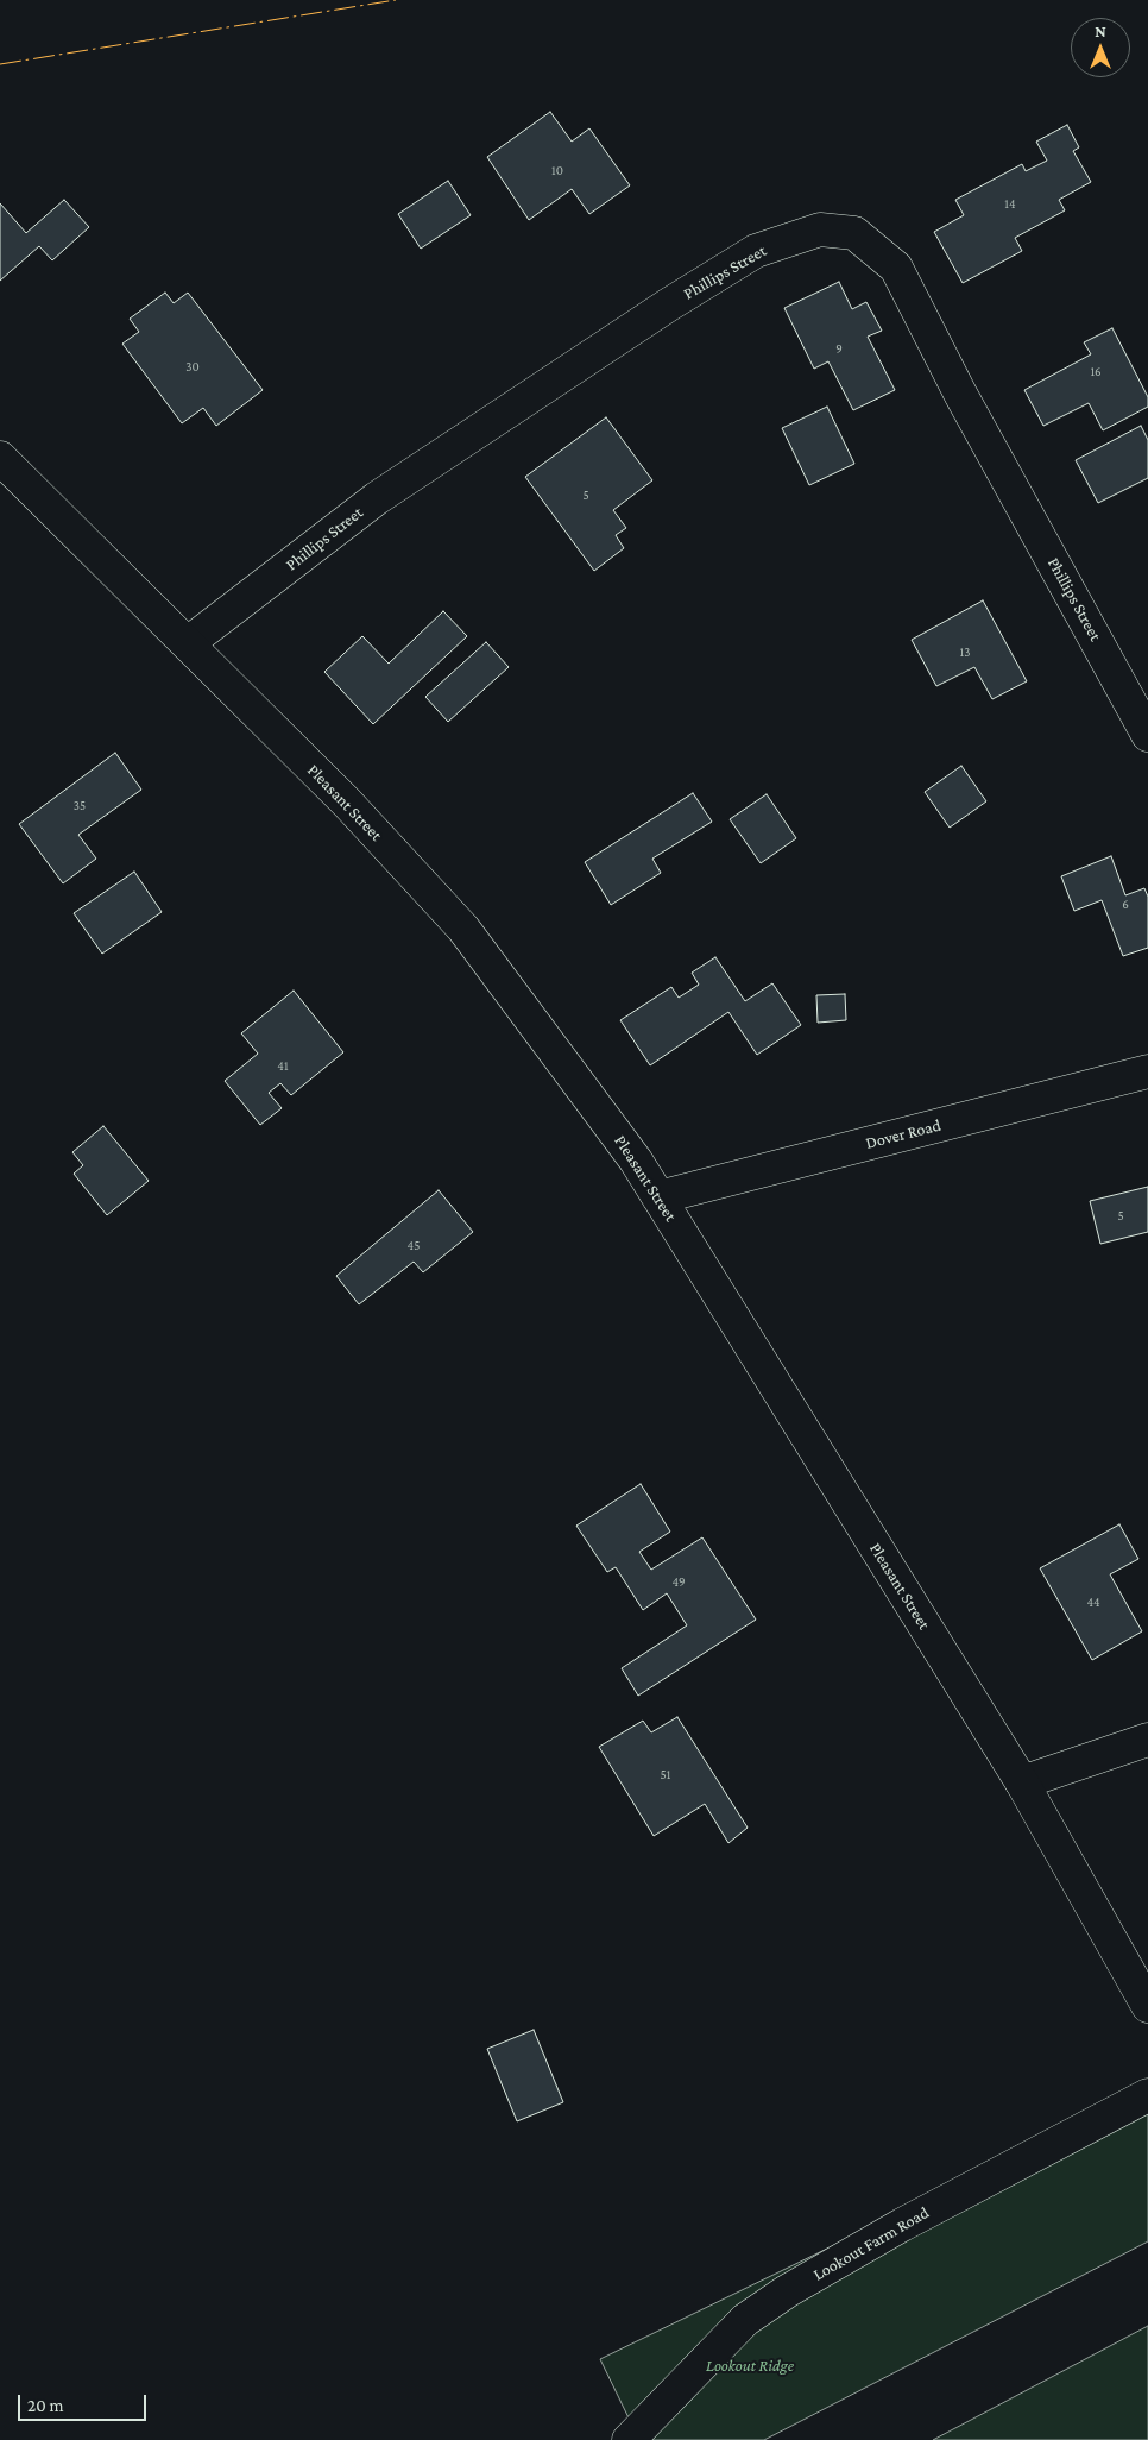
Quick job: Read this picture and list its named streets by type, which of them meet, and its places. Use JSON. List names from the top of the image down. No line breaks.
{"streets":{"street":["Phillips Street","Pleasant Street","Dover Road","Lookout Farm Road"]},"crossings":[["Phillips Street","Pleasant Street"],["Pleasant Street","Dover Road"]],"parks":["Lookout Ridge"],"house_numbers":["10","14","9","30","16","5","13","35","6","41","5","45","49","44","51"],"scale_bar":"20 m","north":"top"}
